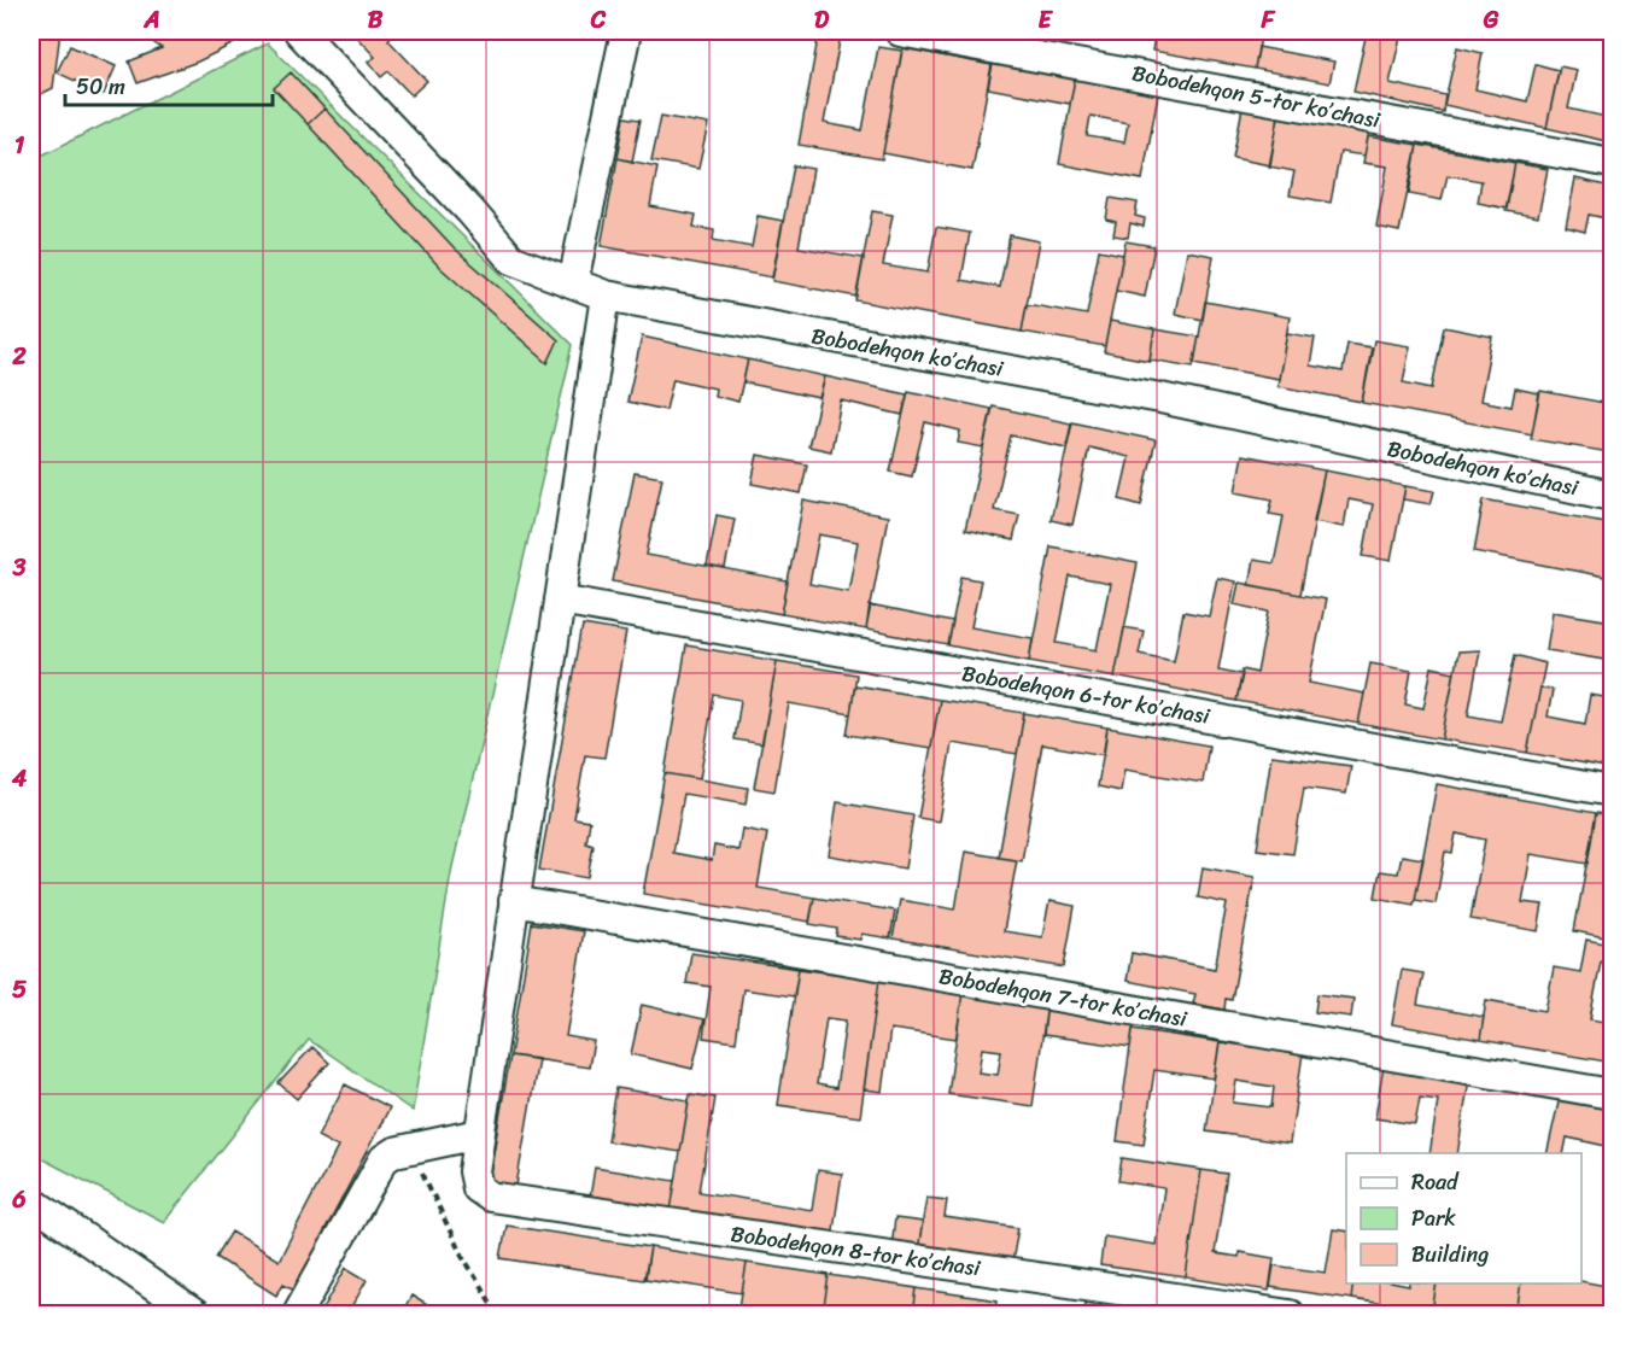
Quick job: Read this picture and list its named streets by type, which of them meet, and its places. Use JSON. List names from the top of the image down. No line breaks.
{"streets":{"street":["Bobodehqon 5-tor koʼchasi","Bobodehqon koʼchasi","Bobodehqon 6-tor koʼchasi","Bobodehqon 7-tor koʼchasi","Bobodehqon 8-tor koʼchasi"]},"crossings":[["Bobodehqon koʼchasi","Bobodehqon 8-tor koʼchasi"],["Bobodehqon 6-tor koʼchasi","Bobodehqon 8-tor koʼchasi"],["Bobodehqon 7-tor koʼchasi","Bobodehqon 8-tor koʼchasi"]],"legend":["Road","Park","Building"],"scale_bar":"50 m","grid":{"columns":["A","B","C","D","E","F","G"],"rows":["1","2","3","4","5","6"]}}
